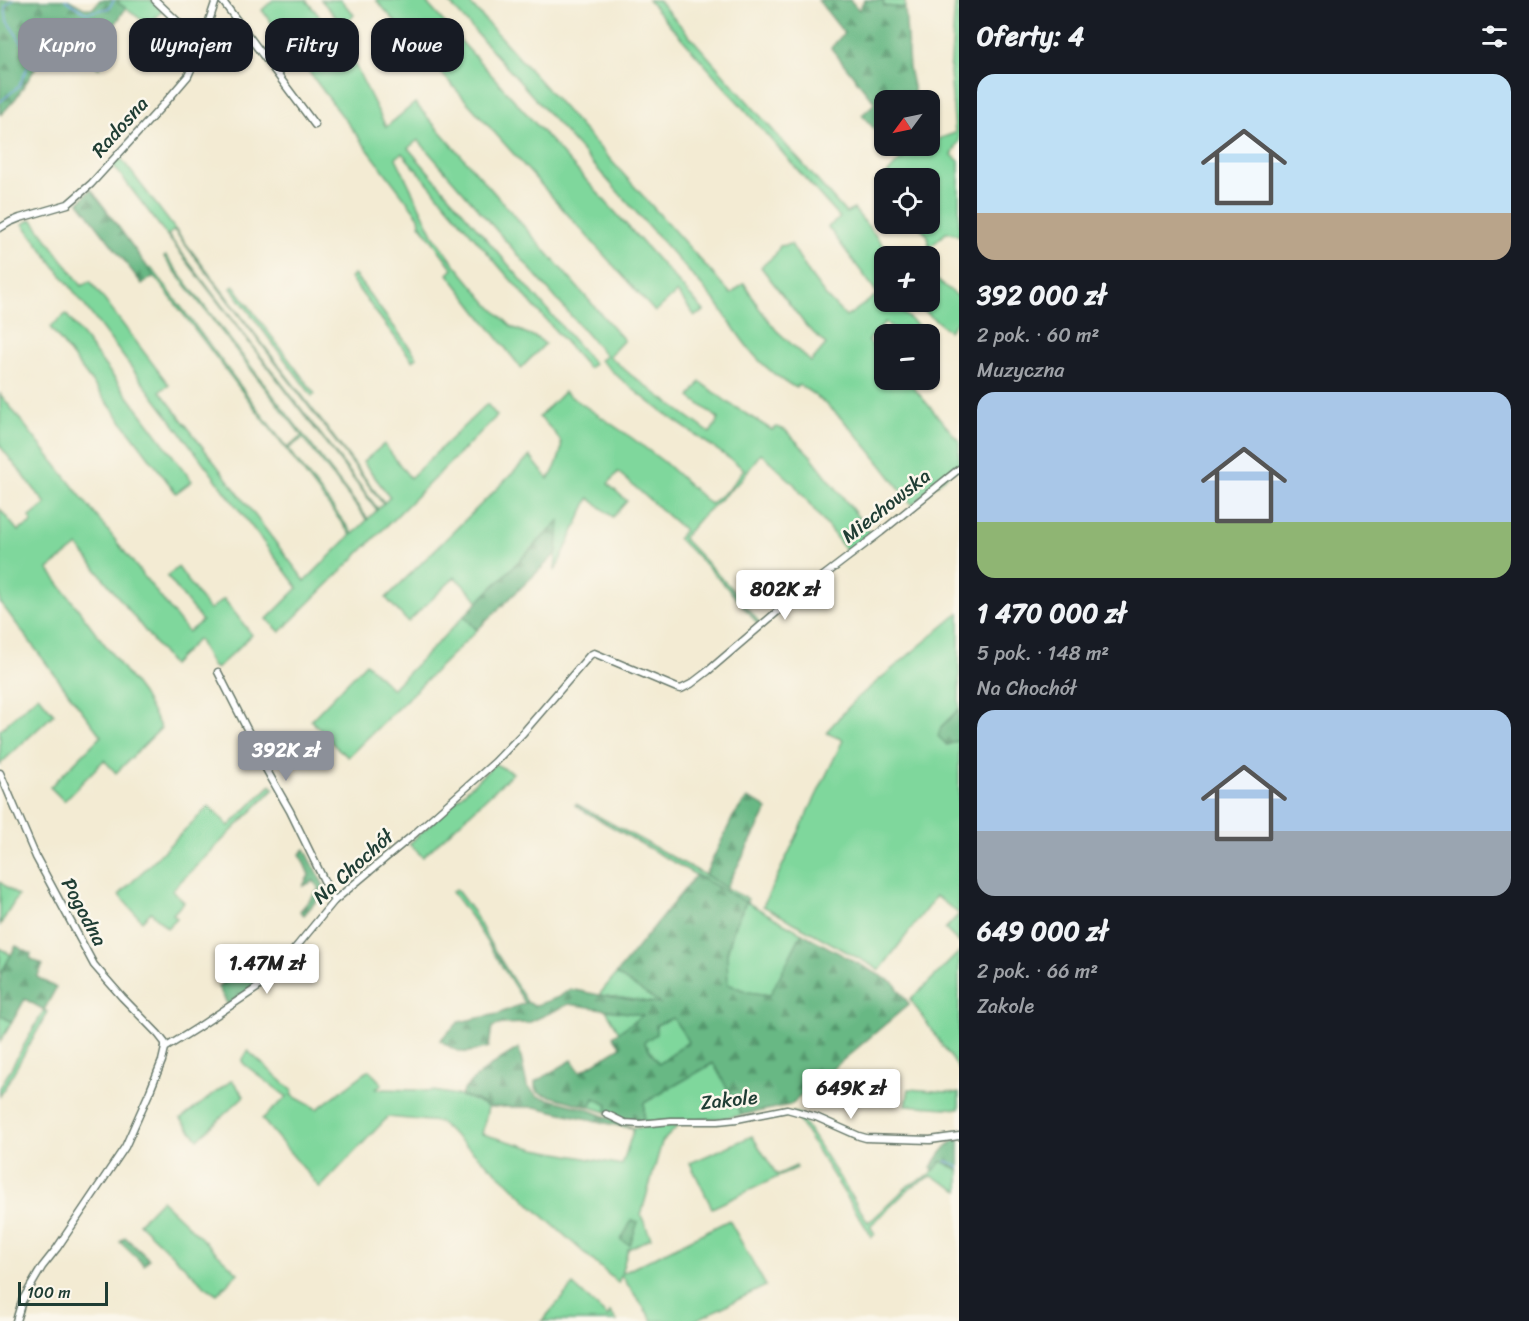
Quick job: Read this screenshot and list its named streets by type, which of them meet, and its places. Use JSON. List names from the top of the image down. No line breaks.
{"streets":{"street":["Radosna","Miechowska","Na Chochół","Pogodna","Zakole"]},"crossings":[["Miechowska","Na Chochół"],["Na Chochół","Pogodna"]],"scale_bar":"100 m","north":"bottom left","page":{"heading":"Oferty: 4","chip":["Kupno","Wynajem","Filtry","Nowe"],"list":[{"name":"392 000 zł","note":"2 pok. · 60 m² · Muzyczna"},{"name":"1 470 000 zł","note":"5 pok. · 148 m² · Na Chochół"},{"name":"649 000 zł","note":"2 pok. · 66 m² · Zakole"}],"map_buttons":["+","−"],"price":["802K zł","392K zł","1.47M zł","649K zł"],"scale":"100 m"}}
